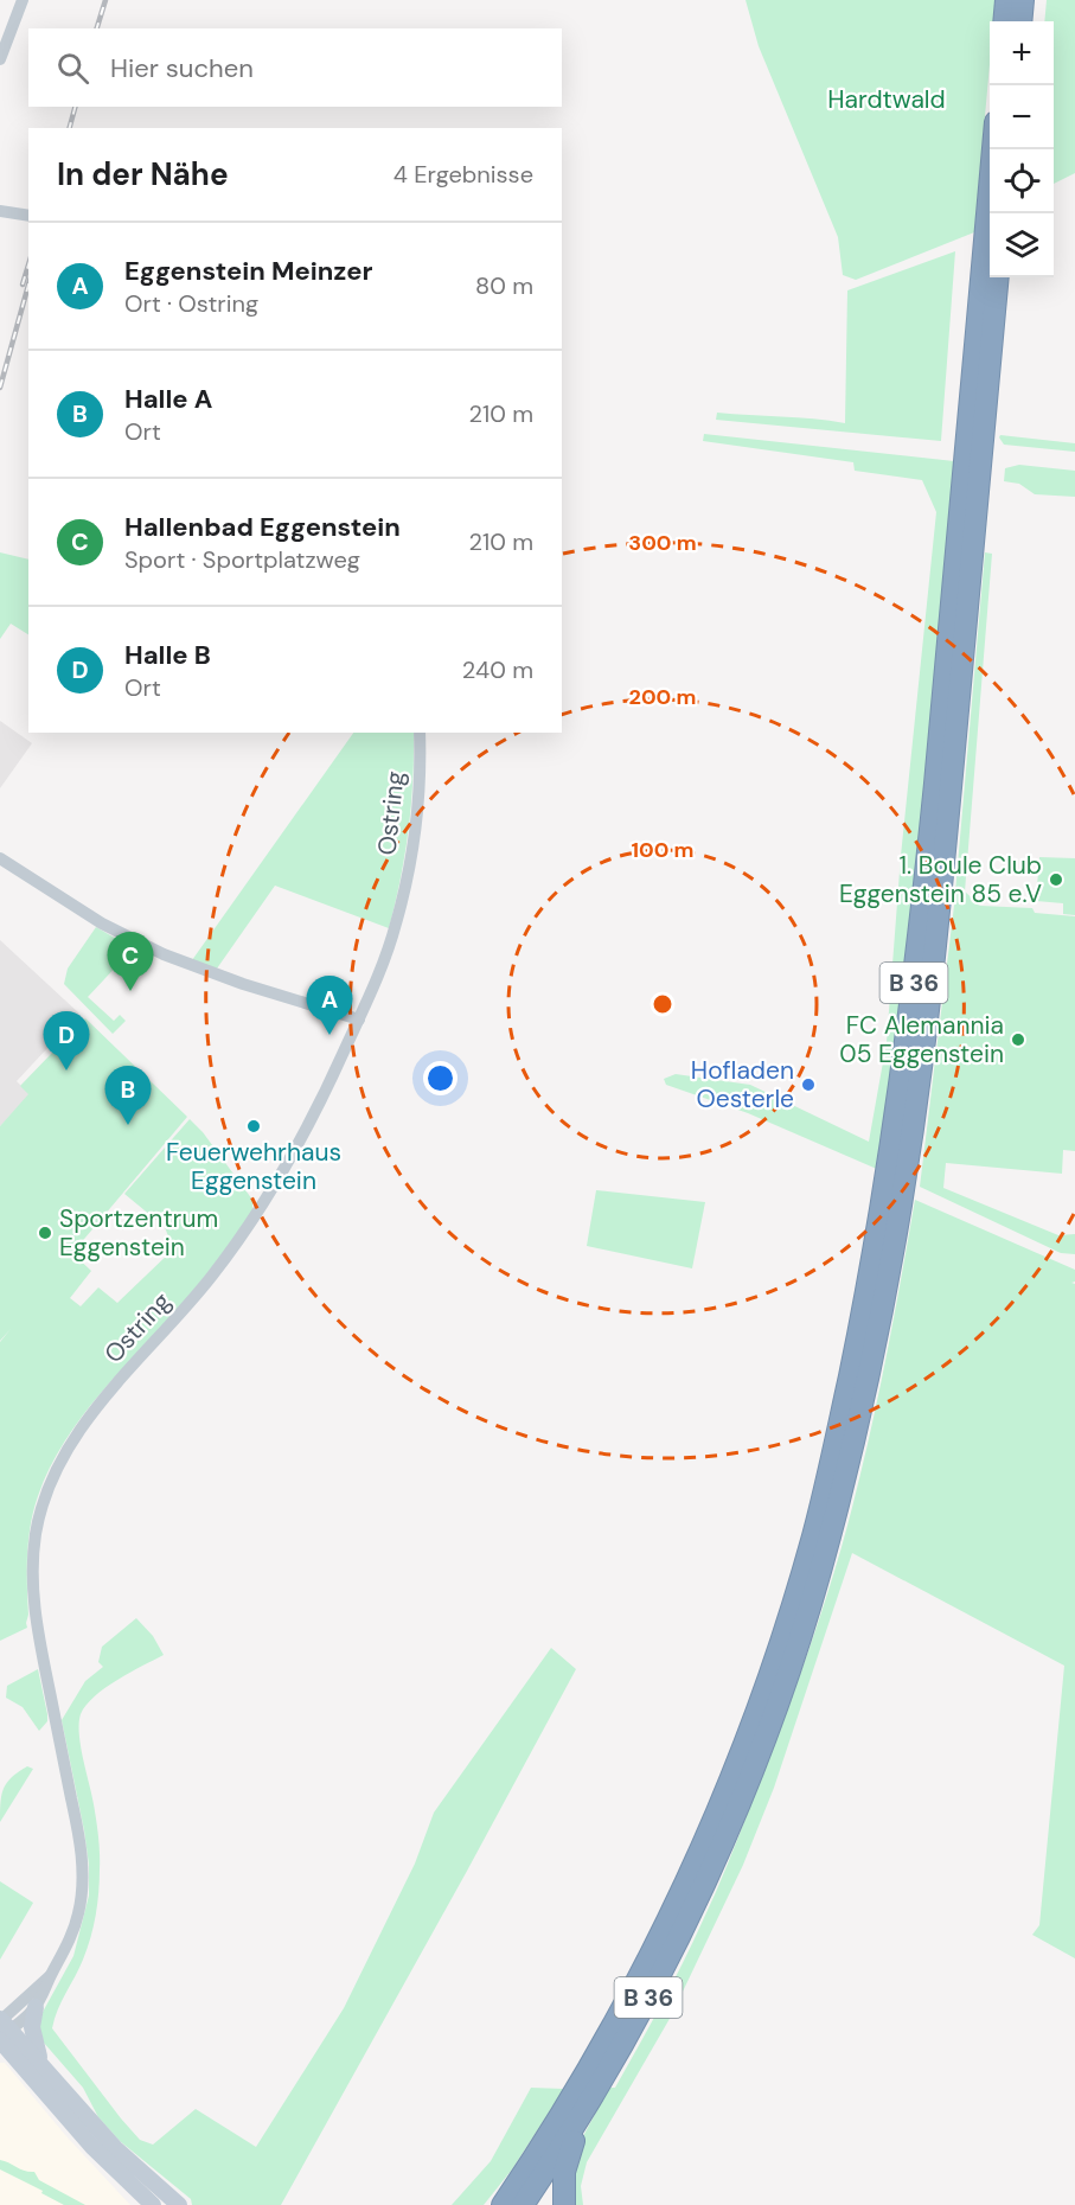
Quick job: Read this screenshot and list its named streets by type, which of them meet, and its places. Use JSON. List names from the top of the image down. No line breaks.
{"streets":{"highway":["B 36"],"street":["Ostring"]},"parks":["Hardtwald"],"places":["1. Boule Club Eggenstein 85 e.V","FC Alemannia 05 Eggenstein","Hofladen Oesterle","Feuerwehrhaus Eggenstein","Sportzentrum Eggenstein"],"page":{"map_buttons":["+","−"],"search":"Hier suchen","heading":["In der Nähe","4 Ergebnisse"],"list":[{"mark":"A","name":"Eggenstein Meinzer","note":"Ort · Ostring","value":"80 m"},{"mark":"B","name":"Halle A","note":"Ort","value":"210 m"},{"mark":"C","name":"Hallenbad Eggenstein","note":"Sport · Sportplatzweg","value":"210 m"},{"mark":"D","name":"Halle B","note":"Ort","value":"240 m"}],"pins":["C","A","D","B"]},"rings":["300 m","200 m","100 m"]}
